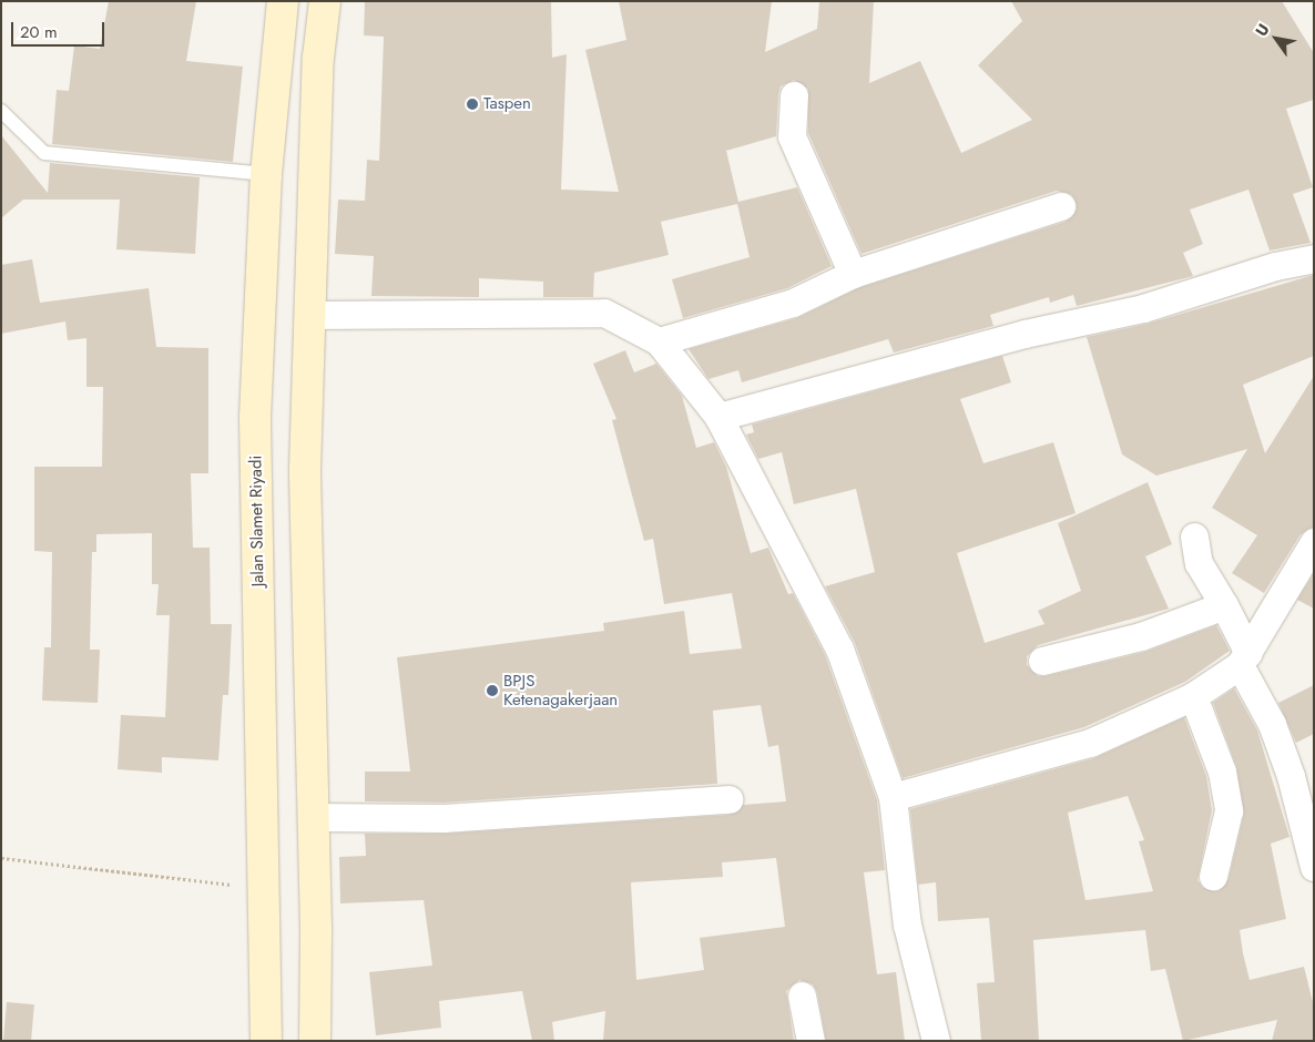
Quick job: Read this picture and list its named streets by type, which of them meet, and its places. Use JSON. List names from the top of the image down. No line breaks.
{"streets":{"main road":["Jalan Slamet Riyadi"]},"places":["Taspen","BPJS Ketenagakerjaan"],"scale_bar":"20 m","north":"top left"}
